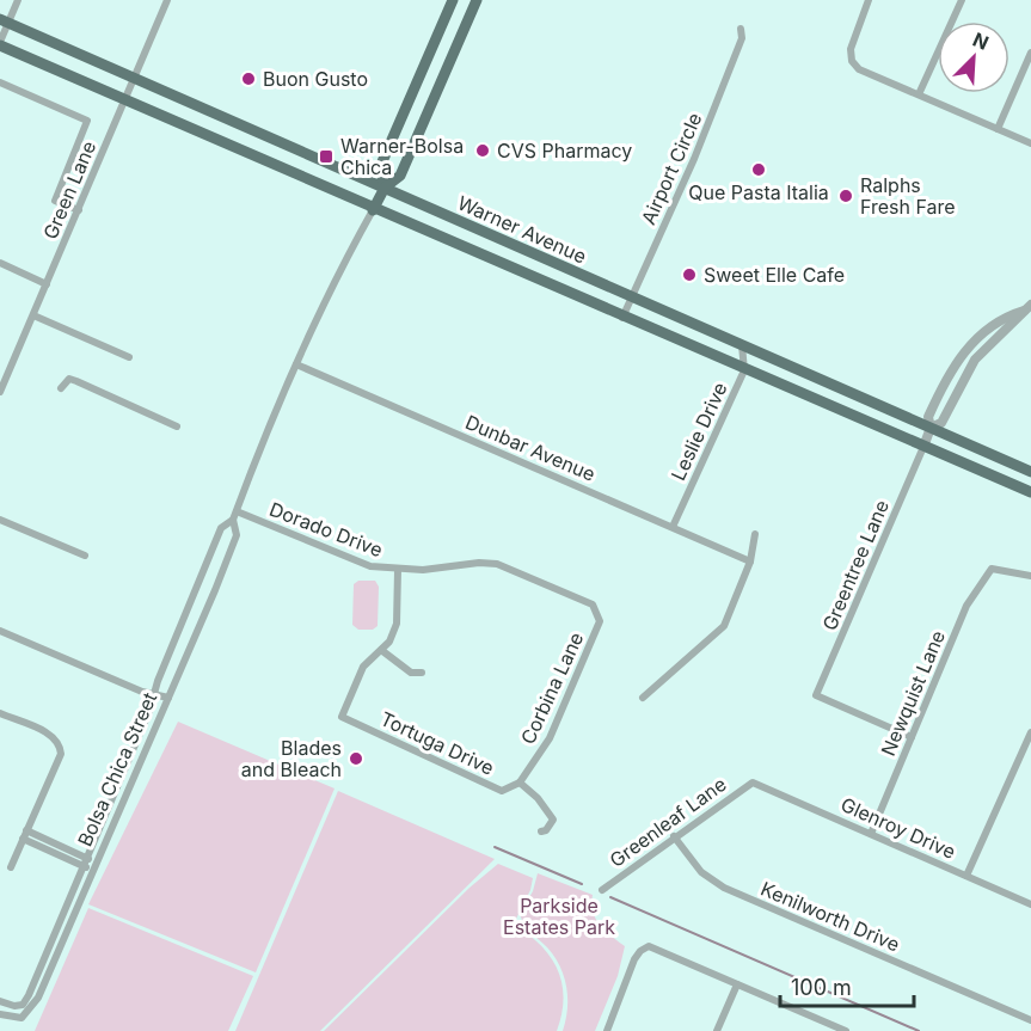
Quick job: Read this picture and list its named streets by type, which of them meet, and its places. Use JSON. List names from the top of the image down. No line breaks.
{"streets":{"main road":["Warner Avenue","Bolsa Chica Street"],"street":["Airport Circle","Green Lane","Leslie Drive","Dunbar Avenue","Dorado Drive","Greentree Lane","Corbina Lane","Newquist Lane","Tortuga Drive","Greenleaf Lane","Glenroy Drive","Kenilworth Drive"]},"crossings":[["Airport Circle","Warner Avenue"],["Green Lane","Warner Avenue"],["Warner Avenue","Leslie Drive"],["Warner Avenue","Greentree Lane"],["Warner Avenue","Bolsa Chica Street"],["Leslie Drive","Dunbar Avenue"],["Dunbar Avenue","Bolsa Chica Street"],["Dorado Drive","Corbina Lane"],["Dorado Drive","Bolsa Chica Street"],["Greentree Lane","Newquist Lane"],["Corbina Lane","Tortuga Drive"],["Newquist Lane","Glenroy Drive"],["Greenleaf Lane","Glenroy Drive"],["Greenleaf Lane","Kenilworth Drive"]],"parks":["Parkside Estates Park"],"places":{"other":["Buon Gusto","CVS Pharmacy","Que Pasta Italia","Ralphs Fresh Fare","Sweet Elle Cafe","Blades and Bleach"],"transit":["Warner-Bolsa Chica"]},"scale_bar":"100 m","north":"top right"}
